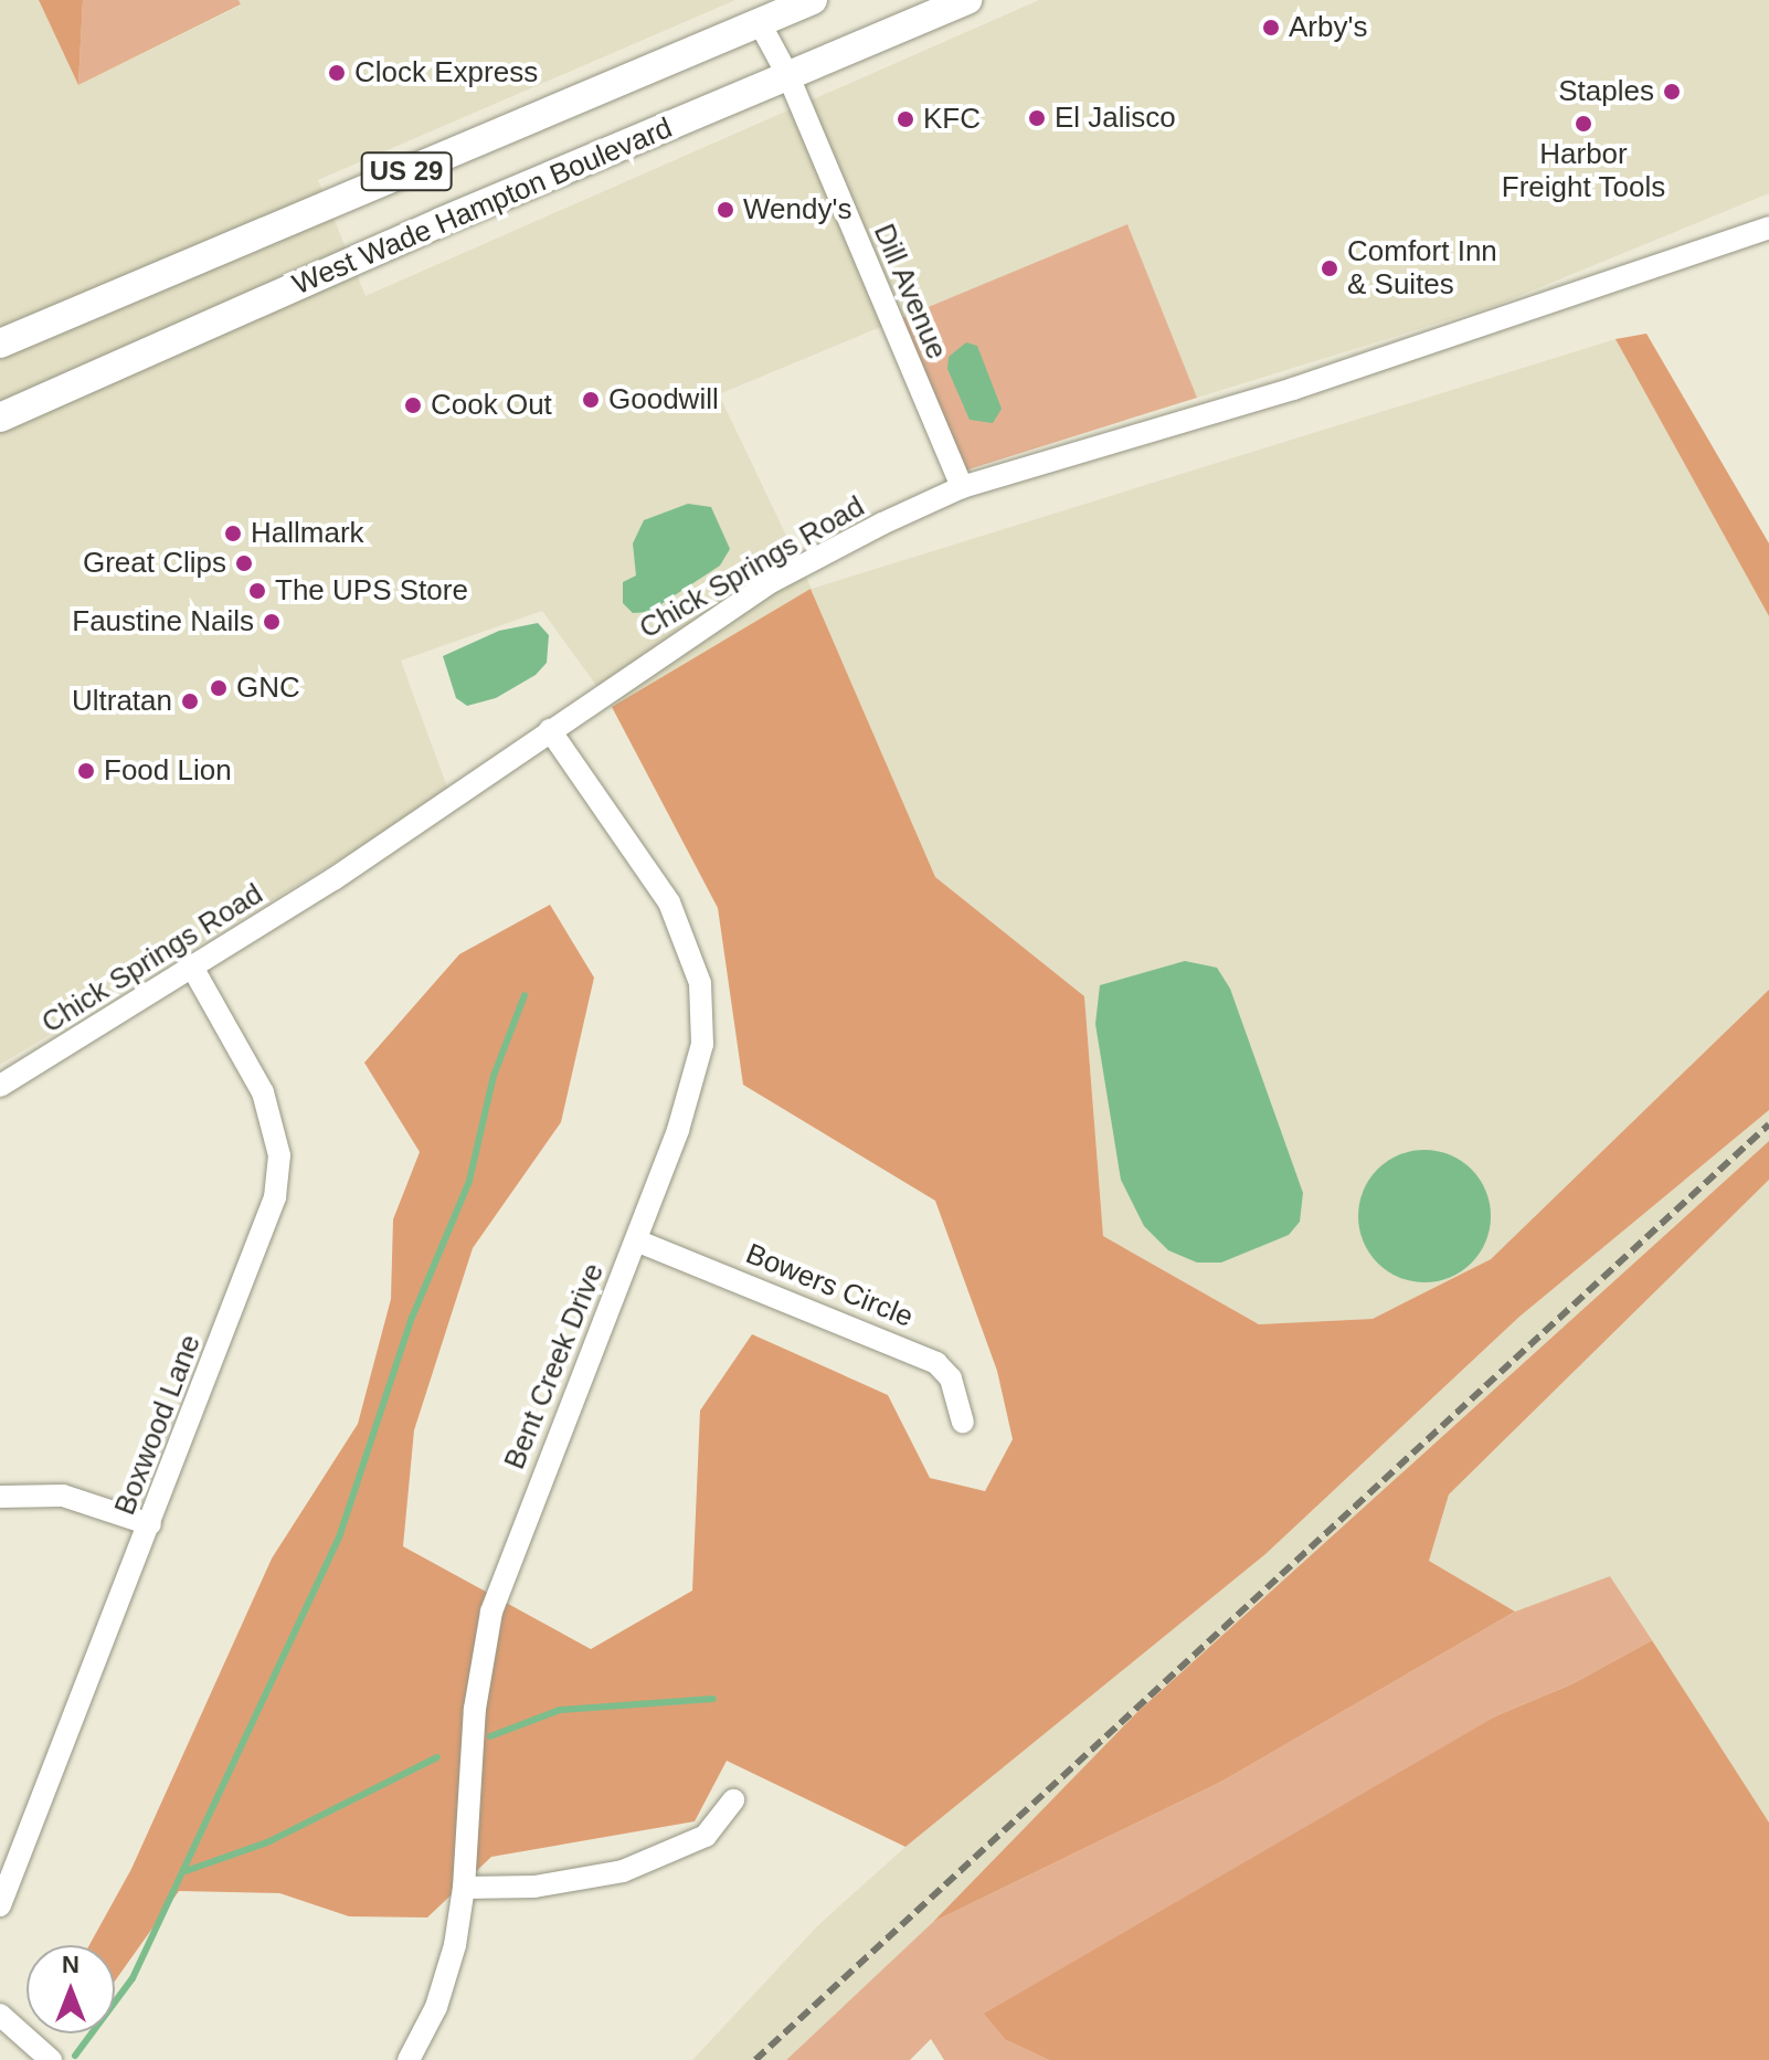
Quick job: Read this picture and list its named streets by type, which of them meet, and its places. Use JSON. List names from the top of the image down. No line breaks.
{"streets":{"main road":["US 29","West Wade Hampton Boulevard"],"street":["Dill Avenue","Chick Springs Road","Bowers Circle","Bent Creek Drive","Boxwood Lane"]},"crossings":[["US 29","Dill Avenue"],["West Wade Hampton Boulevard","Dill Avenue"],["Dill Avenue","Chick Springs Road"],["Chick Springs Road","Bent Creek Drive"],["Chick Springs Road","Boxwood Lane"],["Bowers Circle","Bent Creek Drive"]],"places":["Arby's","Clock Express","Staples","El Jalisco","KFC","Harbor Freight Tools","Wendy's","Comfort Inn & Suites","Goodwill","Cook Out","Hallmark","Great Clips","The UPS Store","Faustine Nails","GNC","Ultratan","Food Lion"],"north":"top"}
